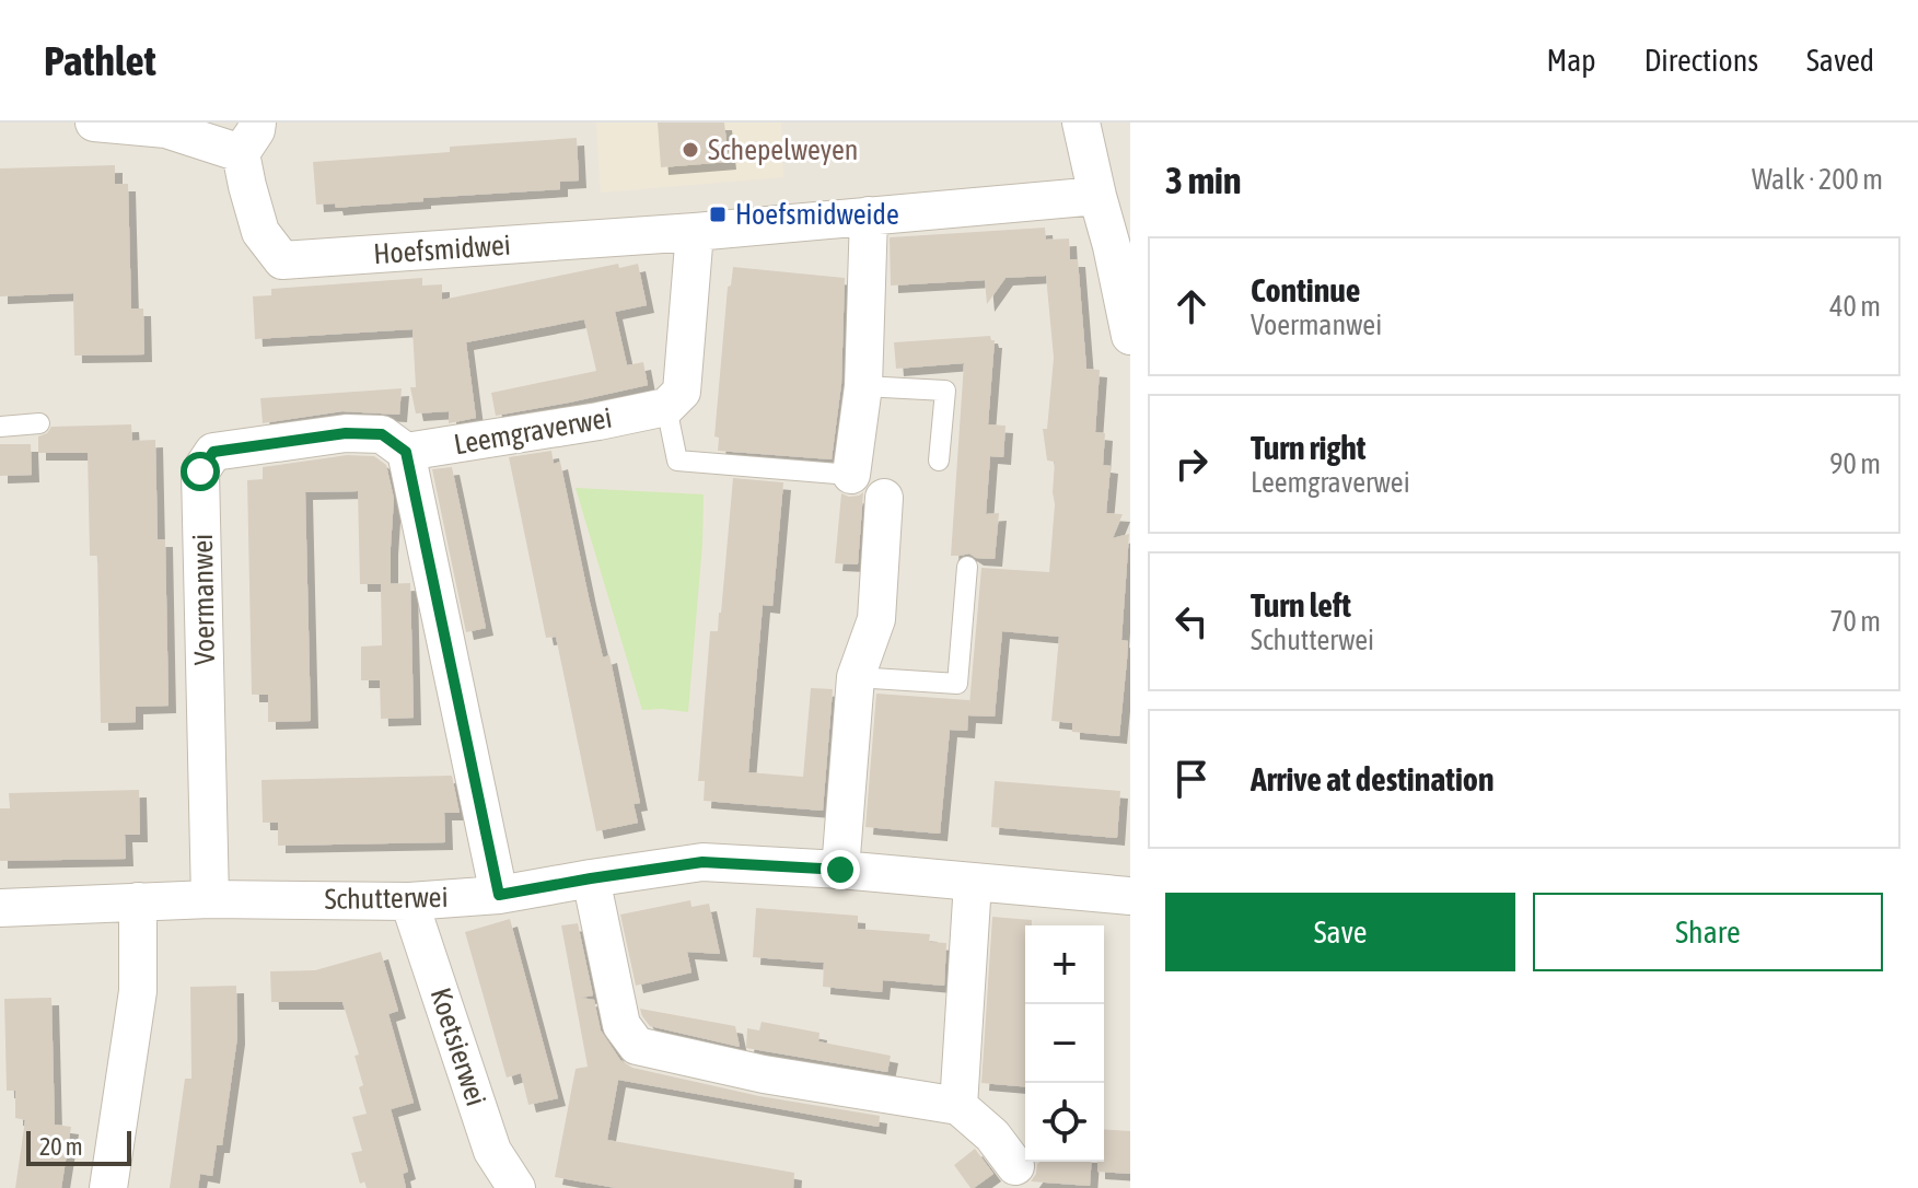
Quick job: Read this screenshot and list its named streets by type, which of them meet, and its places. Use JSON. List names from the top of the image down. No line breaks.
{"streets":{"street":["Hoefsmidwei","Leemgraverwei","Voermanwei","Schutterwei","Koetsierwei"]},"crossings":[["Leemgraverwei","Voermanwei"],["Voermanwei","Schutterwei"],["Schutterwei","Koetsierwei"]],"places":{"other":["Schepelweyen"],"transit":["Hoefsmidweide"]},"scale_bar":"20 m","page":{"header":"Pathlet","nav":["Map","Directions","Saved"],"heading":["3 min","Walk · 200 m"],"list":[["Continue","Voermanwei","40 m"],["Turn right","Leemgraverwei","90 m"],["Turn left","Schutterwei","70 m"],"Arrive at destination"],"buttons":["Save","Share"],"map_buttons":["+","−"],"scale":"20 m"}}
